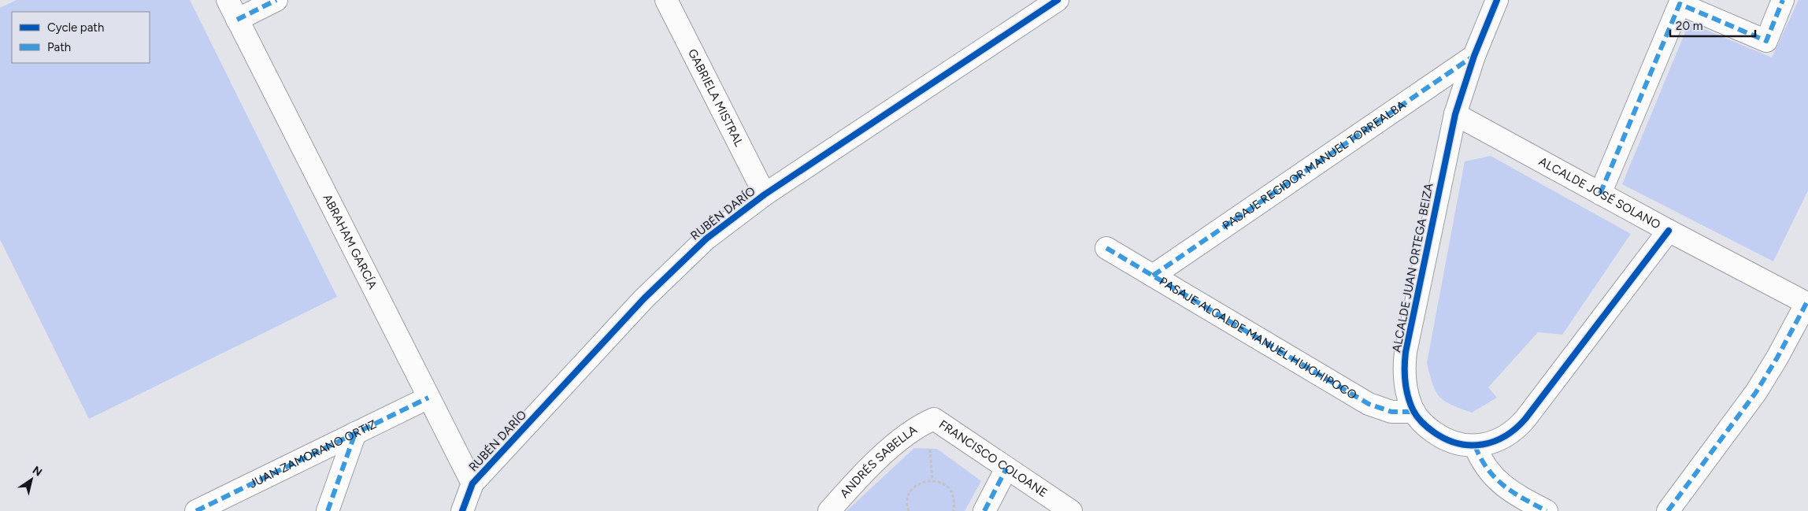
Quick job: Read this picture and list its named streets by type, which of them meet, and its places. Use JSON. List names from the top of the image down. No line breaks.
{"streets":{"street":["GABRIELA MISTRAL","PASAJE REGIDOR MANUEL TORREALBA","ALCALDE JOSÉ SOLANO","RUBÉN DARÍO","ABRAHAM GARCÍA","ALCALDE JUAN ORTEGA BEIZA","PASAJE ALCALDE MANUEL HUICHIPOCO","JUAN ZAMORANO ORTIZ","FRANCISCO COLOANE","ANDRÉS SABELLA"]},"crossings":[["GABRIELA MISTRAL","RUBÉN DARÍO"],["PASAJE REGIDOR MANUEL TORREALBA","ALCALDE JUAN ORTEGA BEIZA"],["PASAJE REGIDOR MANUEL TORREALBA","PASAJE ALCALDE MANUEL HUICHIPOCO"],["ALCALDE JOSÉ SOLANO","ALCALDE JUAN ORTEGA BEIZA"],["RUBÉN DARÍO","ABRAHAM GARCÍA"],["ABRAHAM GARCÍA","JUAN ZAMORANO ORTIZ"],["ALCALDE JUAN ORTEGA BEIZA","PASAJE ALCALDE MANUEL HUICHIPOCO"],["FRANCISCO COLOANE","ANDRÉS SABELLA"]],"legend":["Cycle path","Path"],"scale_bar":"20 m","north":"top right"}
